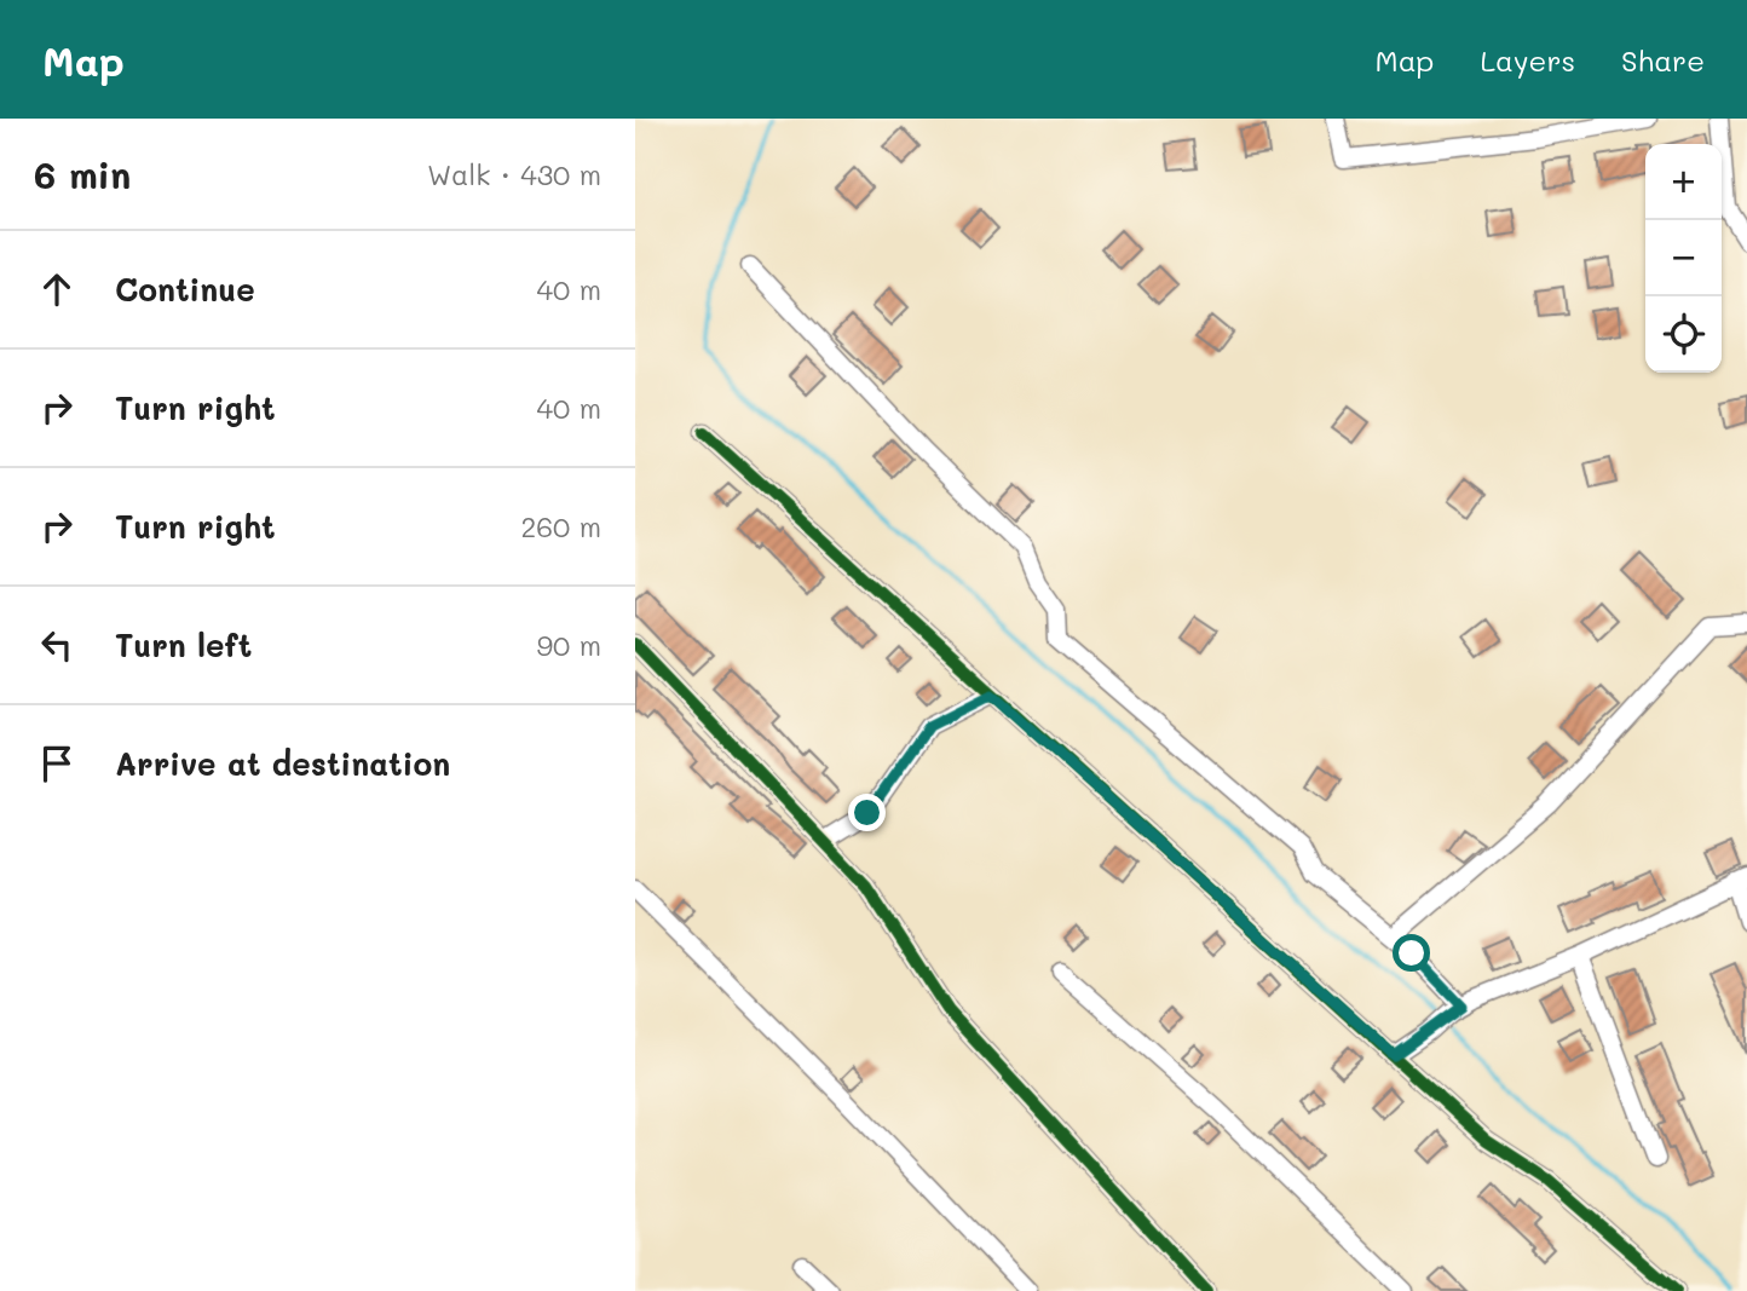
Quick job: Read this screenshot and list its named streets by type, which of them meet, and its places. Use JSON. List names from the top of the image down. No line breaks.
{"page":{"header":"Map","nav":["Map","Layers","Share"],"heading":["6 min","Walk · 430 m"],"map_buttons":["+","−"],"list":[["Continue","40 m"],["Turn right","40 m"],["Turn right","260 m"],["Turn left","90 m"],"Arrive at destination"]}}
